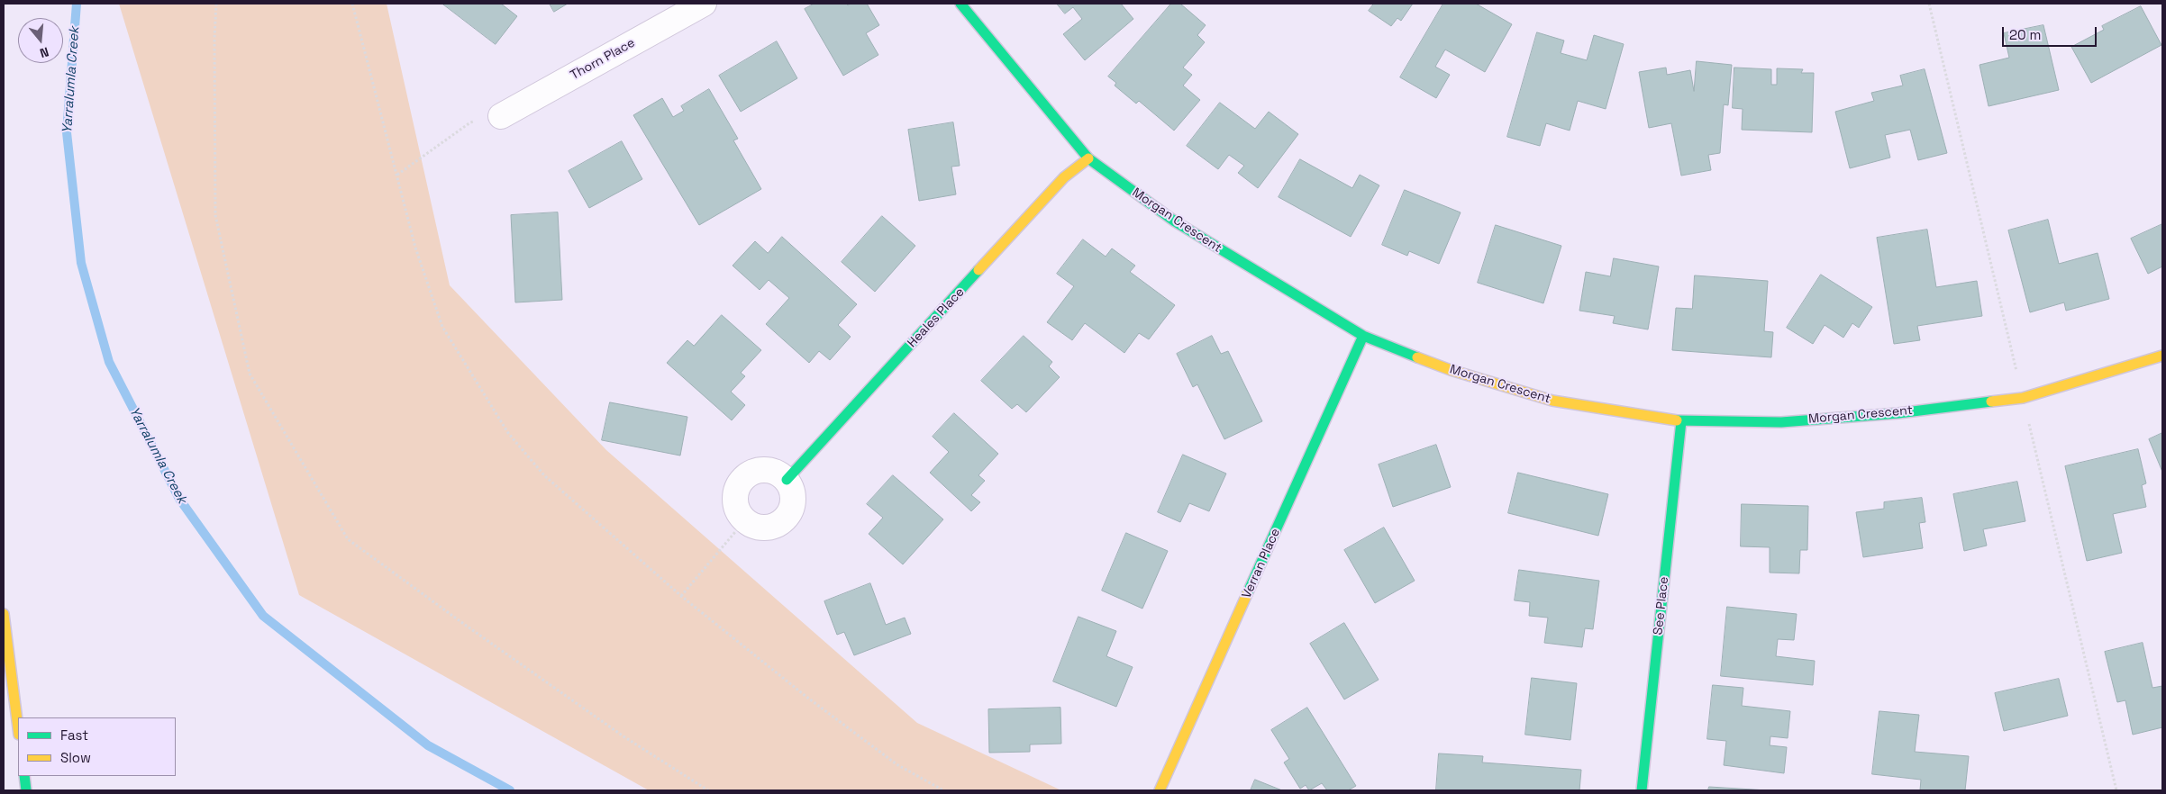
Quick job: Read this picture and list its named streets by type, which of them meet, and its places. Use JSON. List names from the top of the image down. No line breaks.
{"streets":{"main road":["Morgan Crescent","Heales Place","Verran Place","See Place"],"street":["Thorn Place"]},"crossings":[["Morgan Crescent","Heales Place"],["Morgan Crescent","Verran Place"],["Morgan Crescent","See Place"]],"water":["Yarralumla Creek"],"legend":["Fast","Slow"],"scale_bar":"20 m","north":"bottom"}
